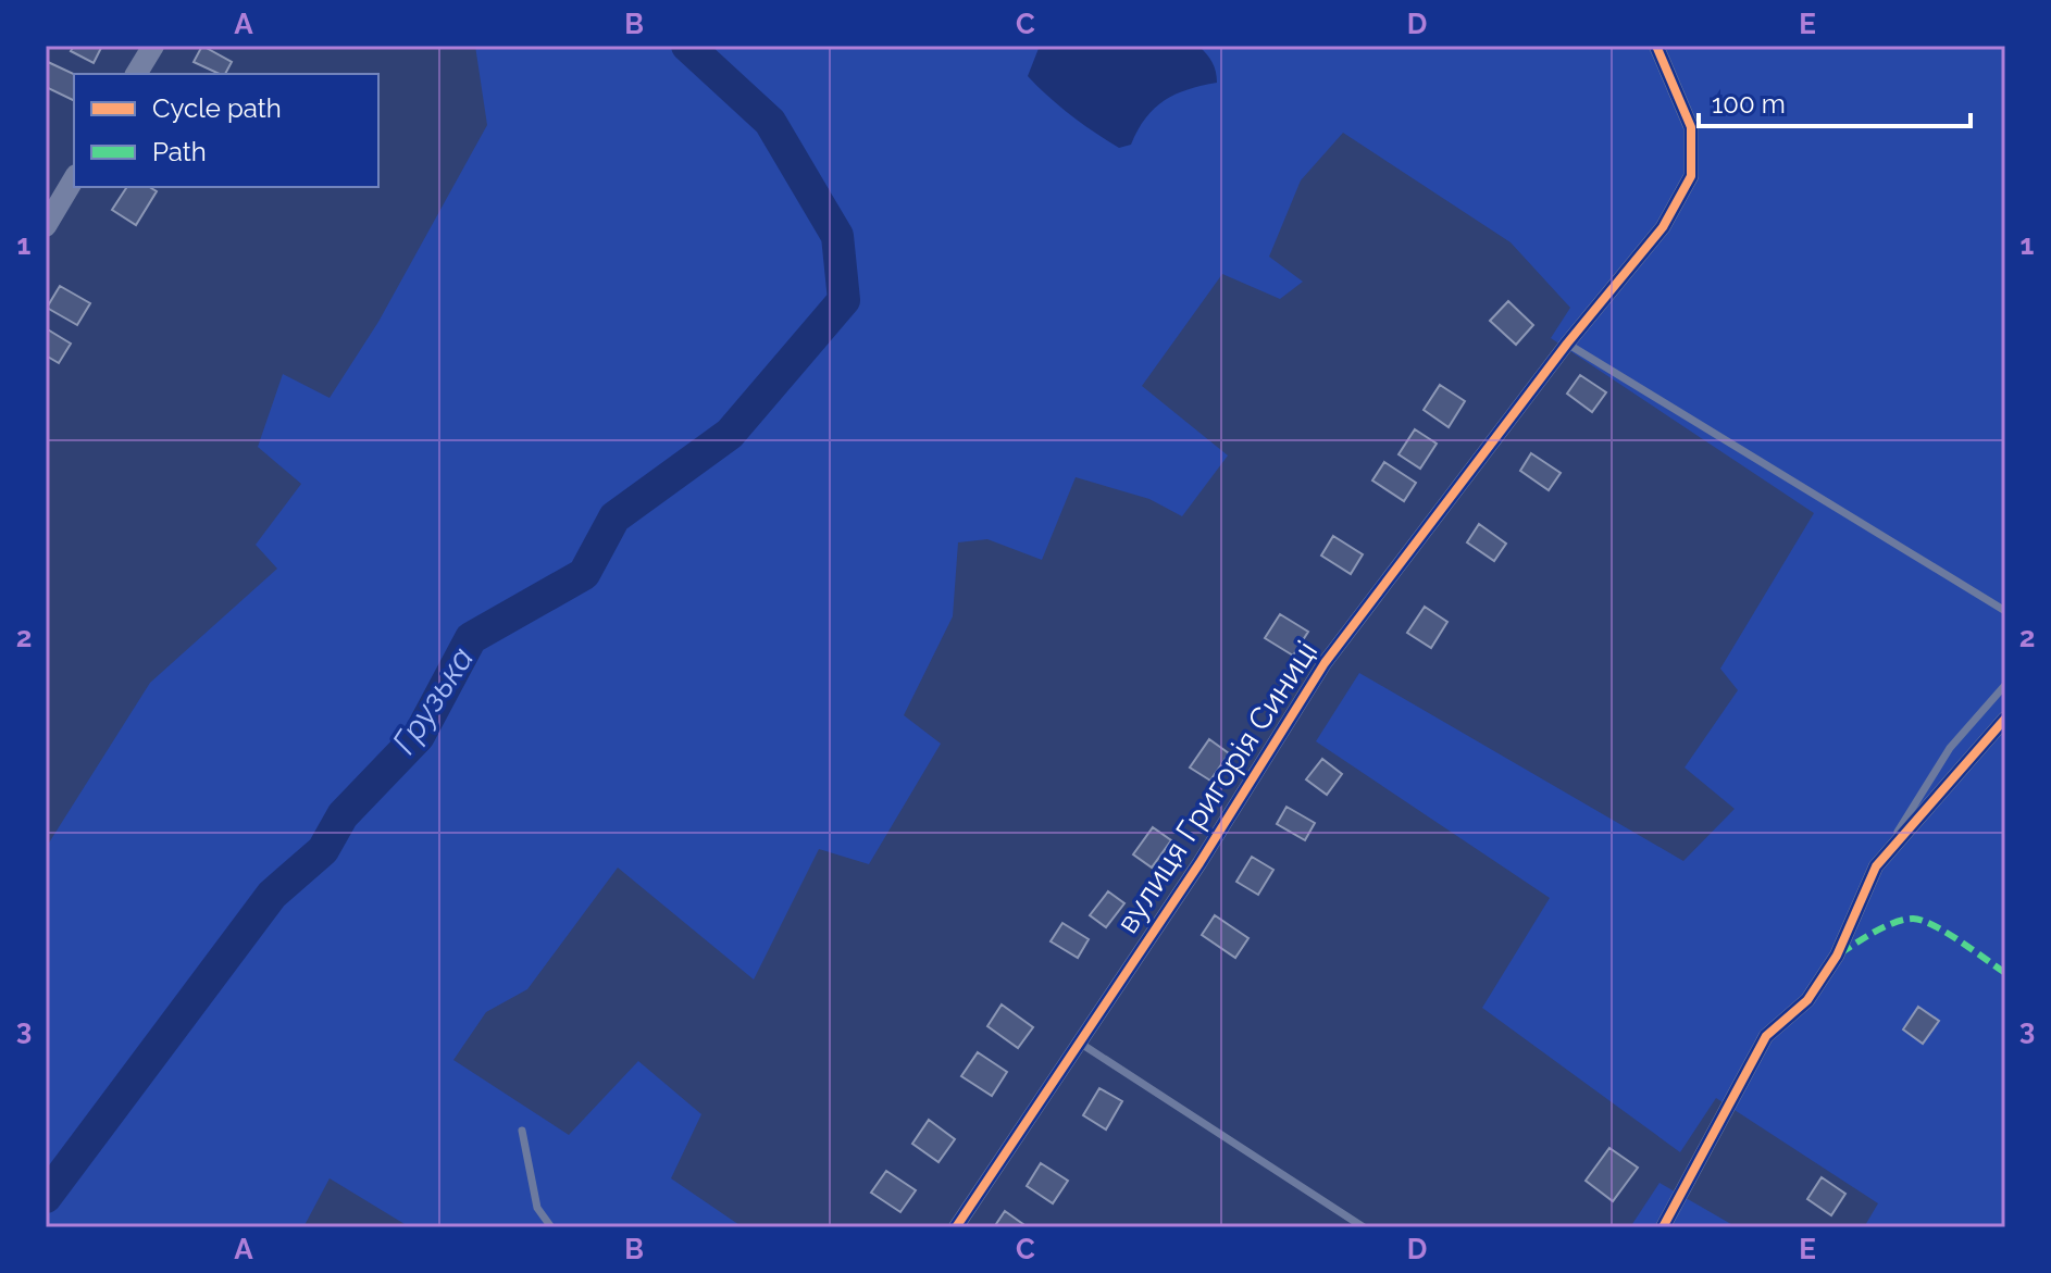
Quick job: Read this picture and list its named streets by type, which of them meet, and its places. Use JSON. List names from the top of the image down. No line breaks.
{"streets":{"street":["вулиця Григорія Синиці"]},"water":["Грузька"],"legend":["Cycle path","Path"],"scale_bar":"100 m","grid":{"columns":["A","B","C","D","E"],"rows":["1","2","3"]}}
